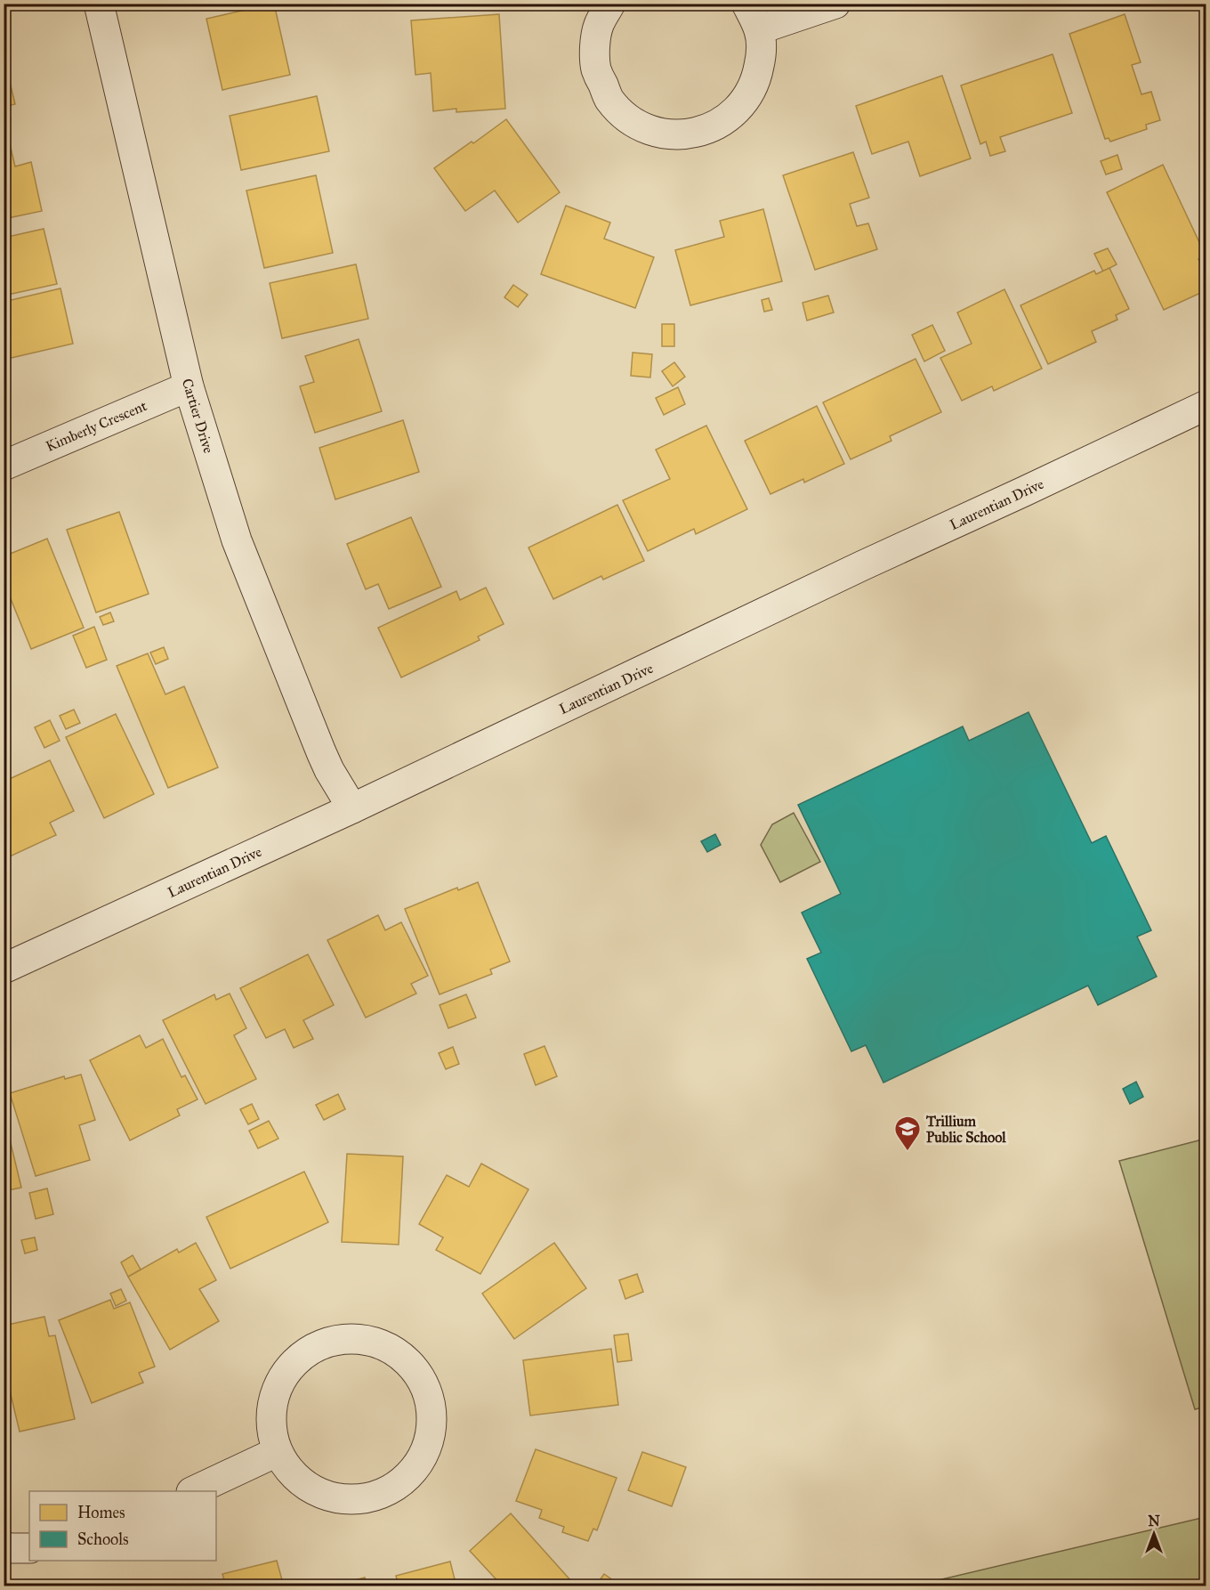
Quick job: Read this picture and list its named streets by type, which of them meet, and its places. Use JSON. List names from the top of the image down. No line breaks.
{"streets":{"street":["Cartier Drive","Kimberly Crescent","Laurentian Drive"]},"crossings":[["Cartier Drive","Kimberly Crescent"],["Cartier Drive","Laurentian Drive"]],"places":{"school or university":["Trillium Public School"]},"legend":["Homes","Schools"],"north":"top"}
